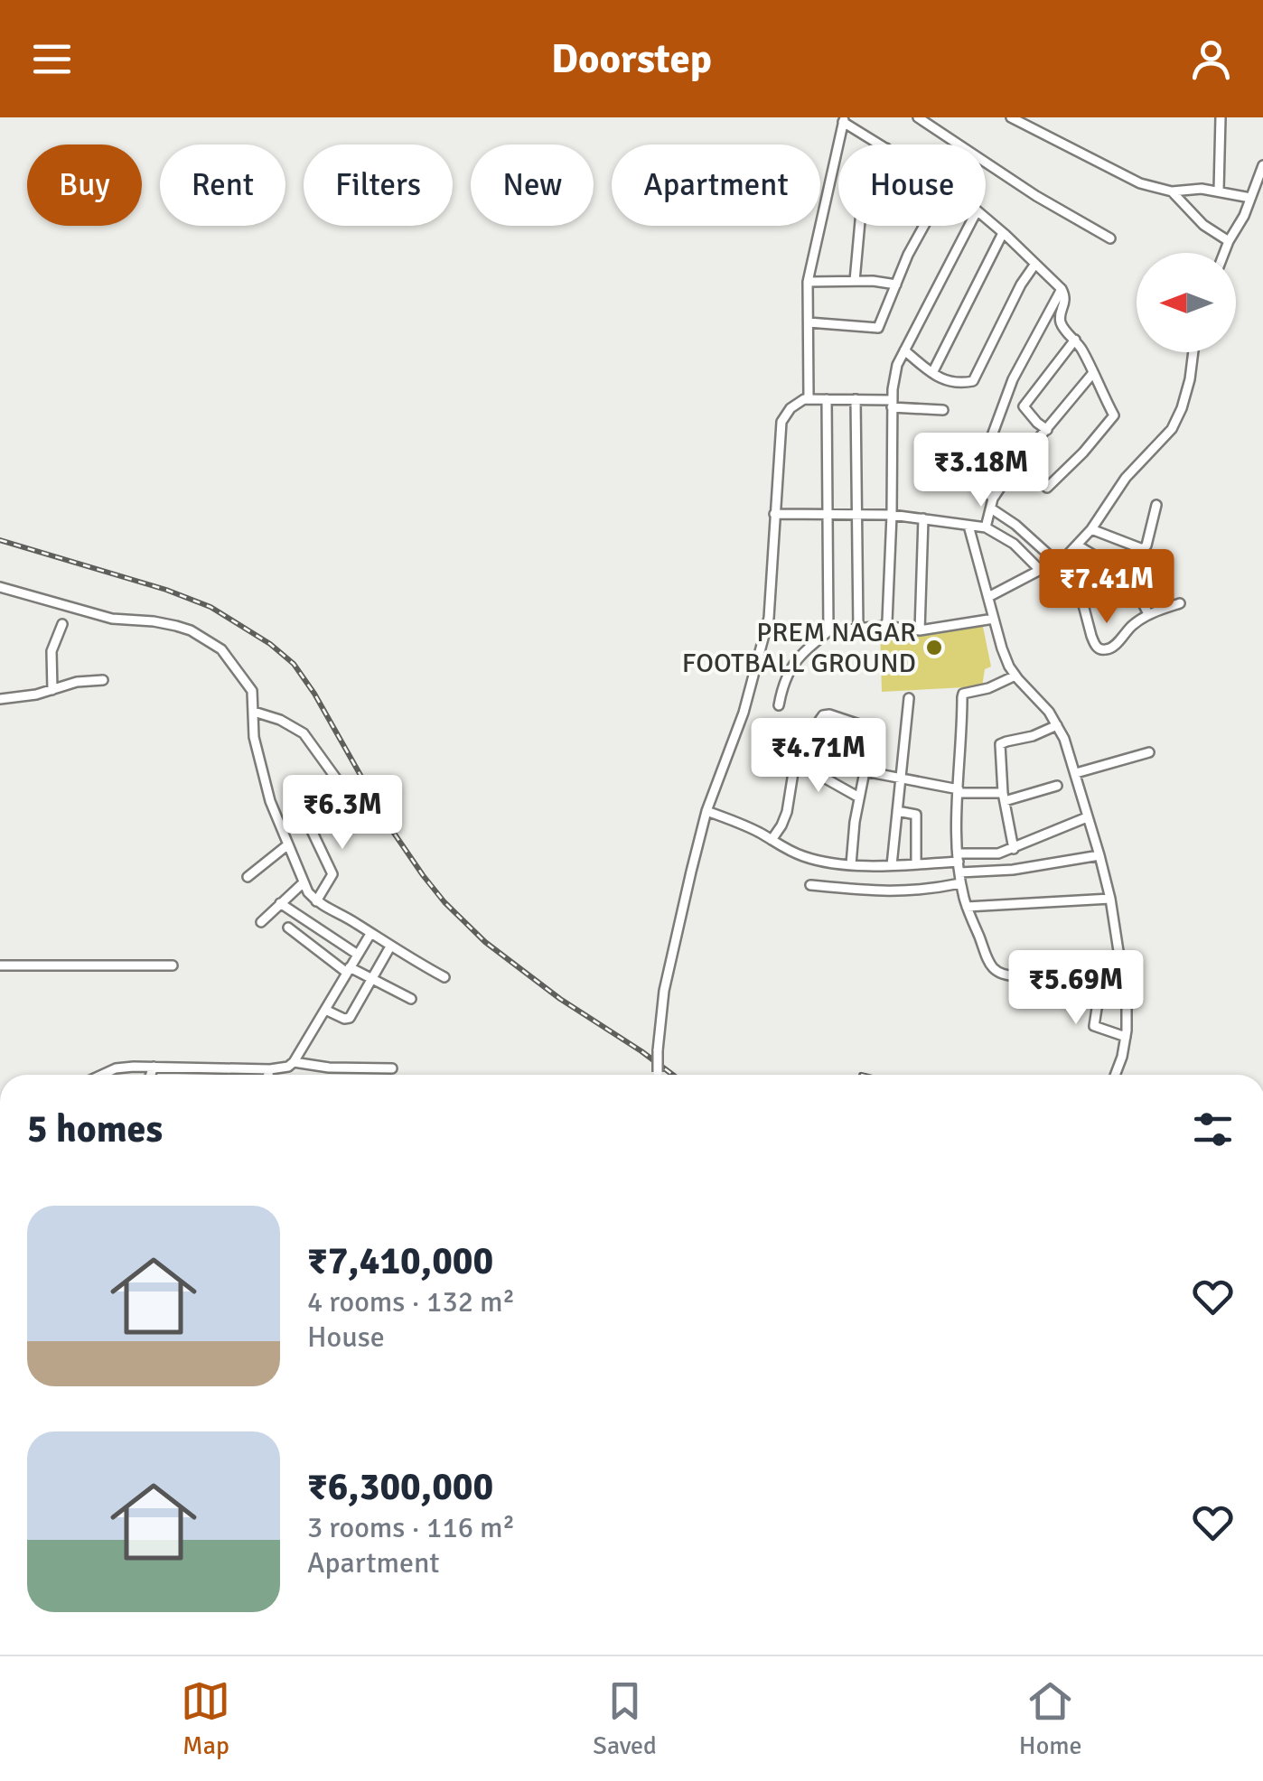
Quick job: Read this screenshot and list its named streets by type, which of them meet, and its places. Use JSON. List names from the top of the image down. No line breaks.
{"places":["PREM NAGAR FOOTBALL GROUND"],"north":"left","page":{"header":"Doorstep","chip":["Buy","Rent","Filters","New","Apartment","House"],"price":["₹3.18M","₹7.41M","₹4.71M","₹6.3M","₹5.69M"],"heading":"5 homes","list":[{"name":"₹7,410,000","note":"4 rooms · 132 m² · House"},{"name":"₹6,300,000","note":"3 rooms · 116 m² · Apartment"}],"tabs":["Map","Saved","Home"]}}
